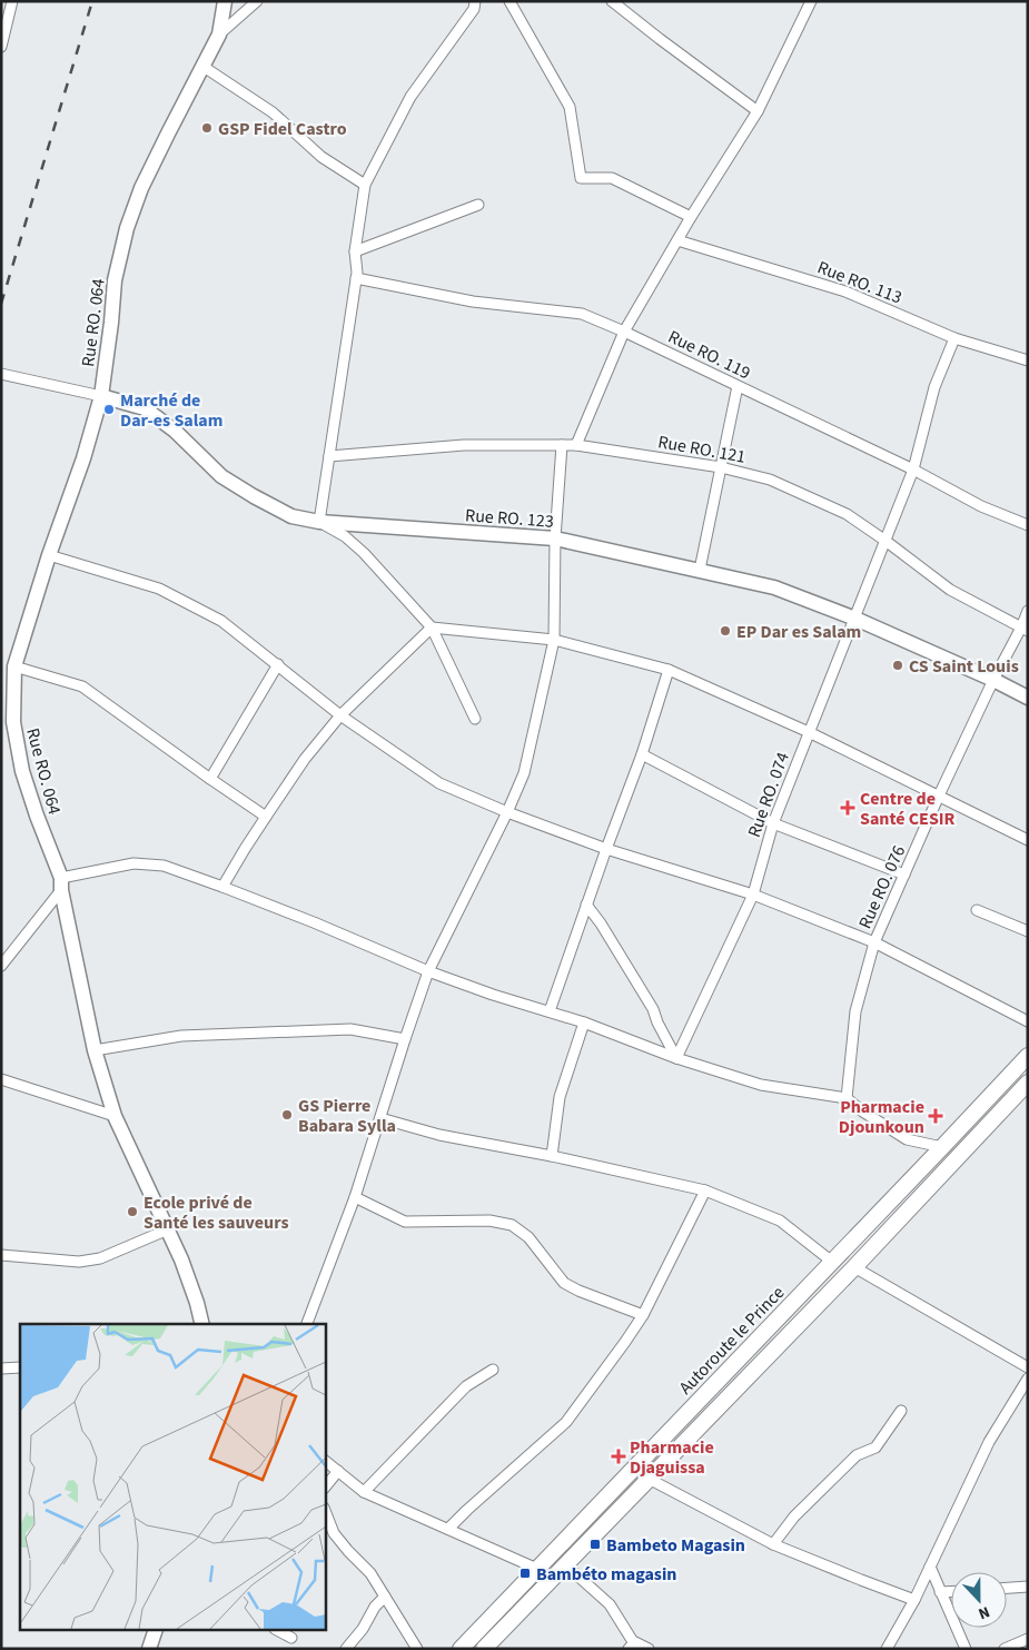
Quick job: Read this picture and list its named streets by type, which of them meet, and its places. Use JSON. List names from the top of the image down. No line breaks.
{"streets":{"main road":["Autoroute le Prince"],"street":["Rue RO. 113","Rue RO. 064","Rue RO. 119","Rue RO. 121","Rue RO. 123","Rue RO. 074","Rue RO. 076"]},"crossings":[["Rue RO. 113","Rue RO. 074"],["Rue RO. 064","Rue RO. 123"],["Rue RO. 119","Rue RO. 074"],["Rue RO. 121","Rue RO. 074"],["Rue RO. 121","Rue RO. 076"],["Rue RO. 123","Rue RO. 074"],["Rue RO. 123","Rue RO. 076"]],"places":{"other":["GSP Fidel Castro","Marché de Dar-es Salam","EP Dar es Salam","CS Saint Louis","GS Pierre Babara Sylla","Ecole privé de Santé les sauveurs"],"health":["Centre de Santé CESIR","Pharmacie Djounkoun","Pharmacie Djaguissa"],"transit":["Bambeto Magasin","Bambéto magasin"]},"north":"bottom"}
